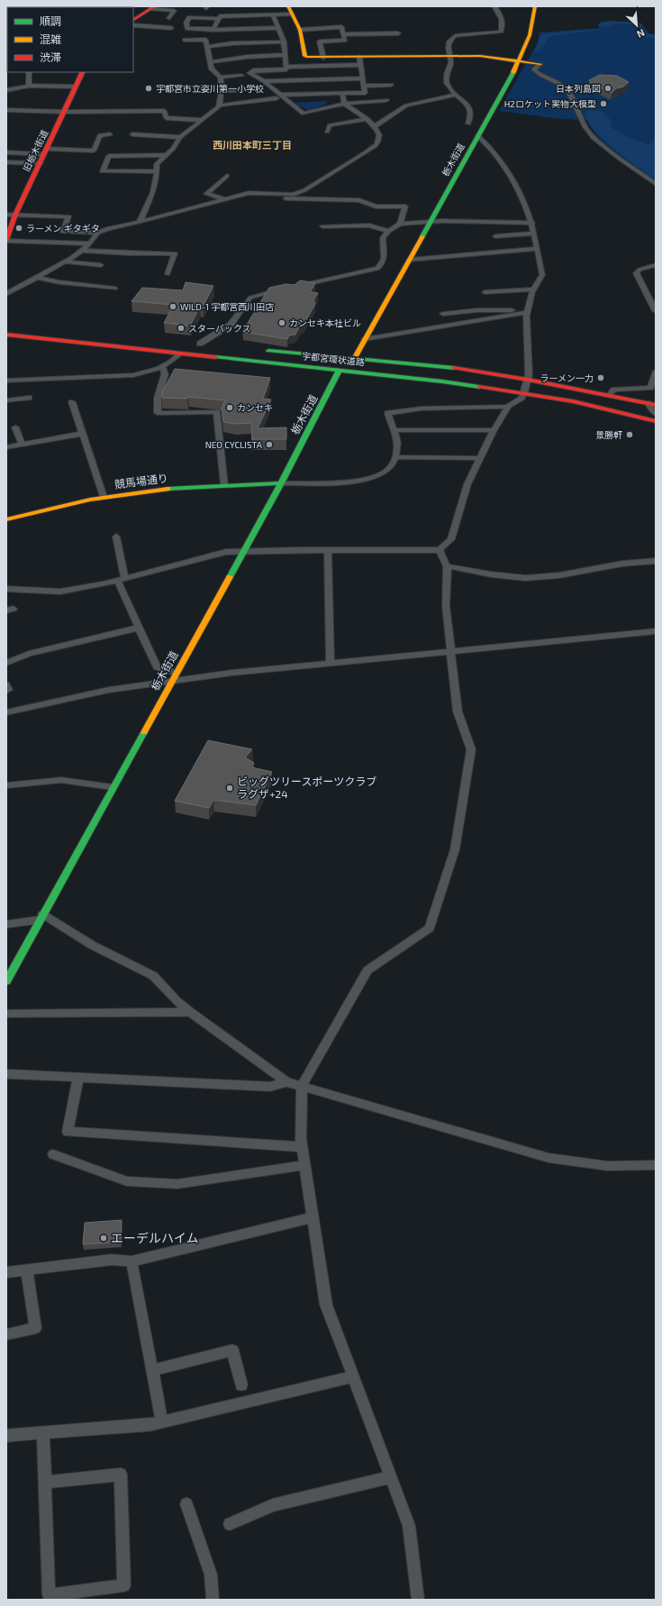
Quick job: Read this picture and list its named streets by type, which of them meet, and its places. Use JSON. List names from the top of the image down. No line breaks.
{"streets":{"main road":["旧栃木街道","栃木街道","宇都宮環状道路","競馬場通り"]},"crossings":[["栃木街道","宇都宮環状道路"],["栃木街道","競馬場通り"]],"districts":["西川田本町三丁目"],"places":["宇都宮市立姿川第一小学校","日本列島図","H2ロケット実物大模型","ラーメン ギタギタ","WILD-1 宇都宮西川田店","カンセキ本社ビル","スターバックス","ラーメン一力","カンセキ","景勝軒","NEO CYCLISTA","ビッグツリースポーツクラブ ラグザ+24","エーデルハイム"],"legend":["順調","混雑","渋滞"],"north":"bottom right"}
